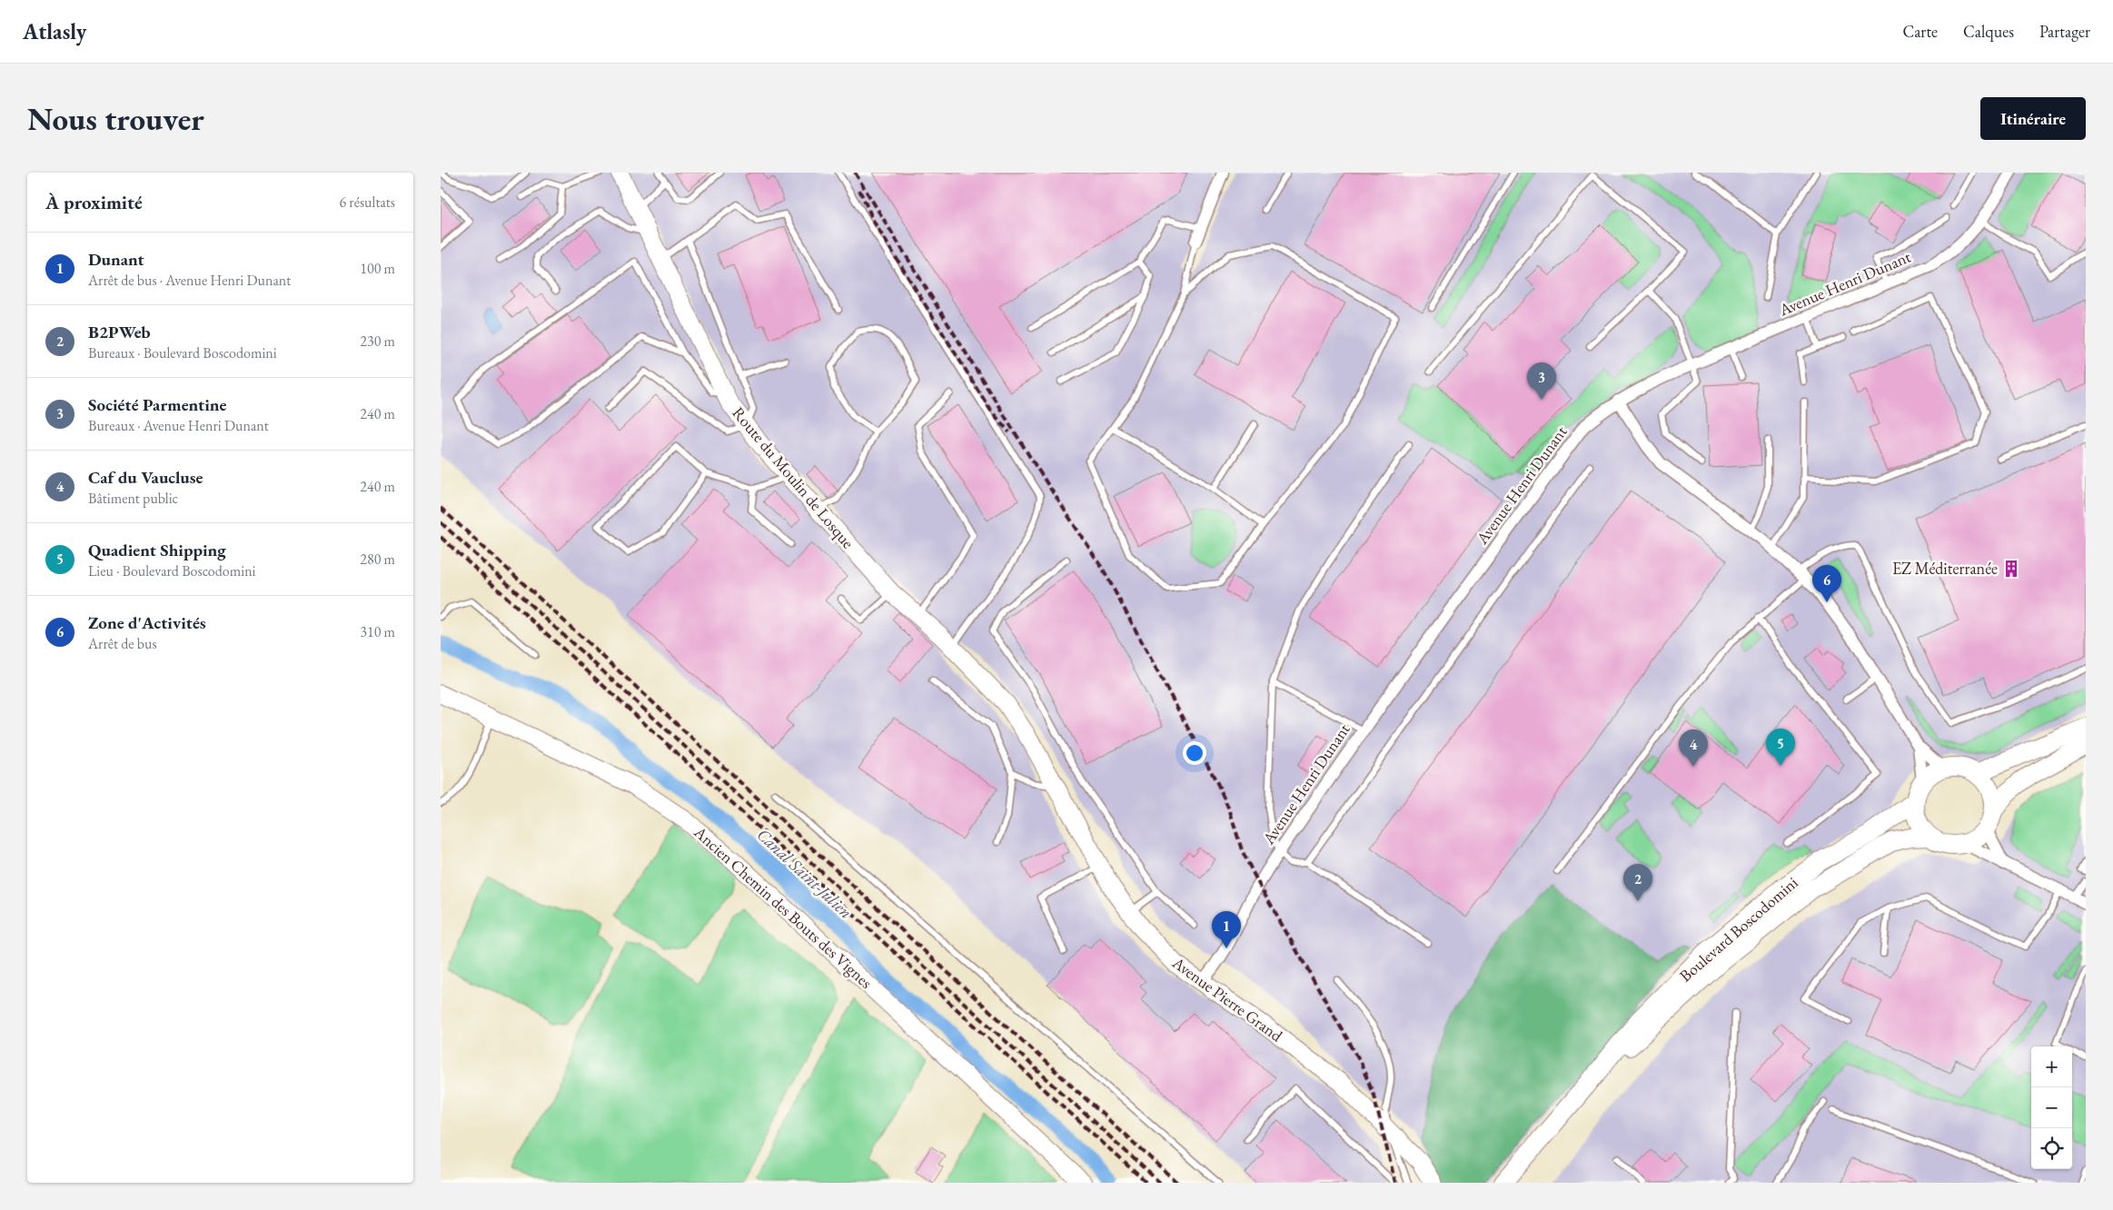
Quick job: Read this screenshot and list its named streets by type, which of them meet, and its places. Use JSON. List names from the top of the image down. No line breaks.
{"streets":{"main road":["Boulevard Boscodomini"],"street":["Avenue Henri Dunant","Route du Moulin de Losque","Ancien Chemin des Bouts des Vignes","Avenue Pierre Grand"]},"crossings":[["Avenue Henri Dunant","Avenue Pierre Grand"],["Route du Moulin de Losque","Avenue Pierre Grand"]],"water":["Canal Saint-Julien"],"places":{"building":["EZ Méditerranée"]},"page":{"header":"Atlasly","nav":["Carte","Calques","Partager"],"buttons":"Itinéraire","title":"Nous trouver","heading":["À proximité","6 résultats"],"list":[{"mark":"1","name":"Dunant","note":"Arrêt de bus · Avenue Henri Dunant","value":"100 m"},{"mark":"2","name":"B2PWeb","note":"Bureaux · Boulevard Boscodomini","value":"230 m"},{"mark":"3","name":"Société Parmentine","note":"Bureaux · Avenue Henri Dunant","value":"240 m"},{"mark":"4","name":"Caf du Vaucluse","note":"Bâtiment public","value":"240 m"},{"mark":"5","name":"Quadient Shipping","note":"Lieu · Boulevard Boscodomini","value":"280 m"},{"mark":"6","name":"Zone d'Activités","note":"Arrêt de bus","value":"310 m"}],"pins":["3","6","5","4","2","1"],"map_buttons":["+","−"]}}
